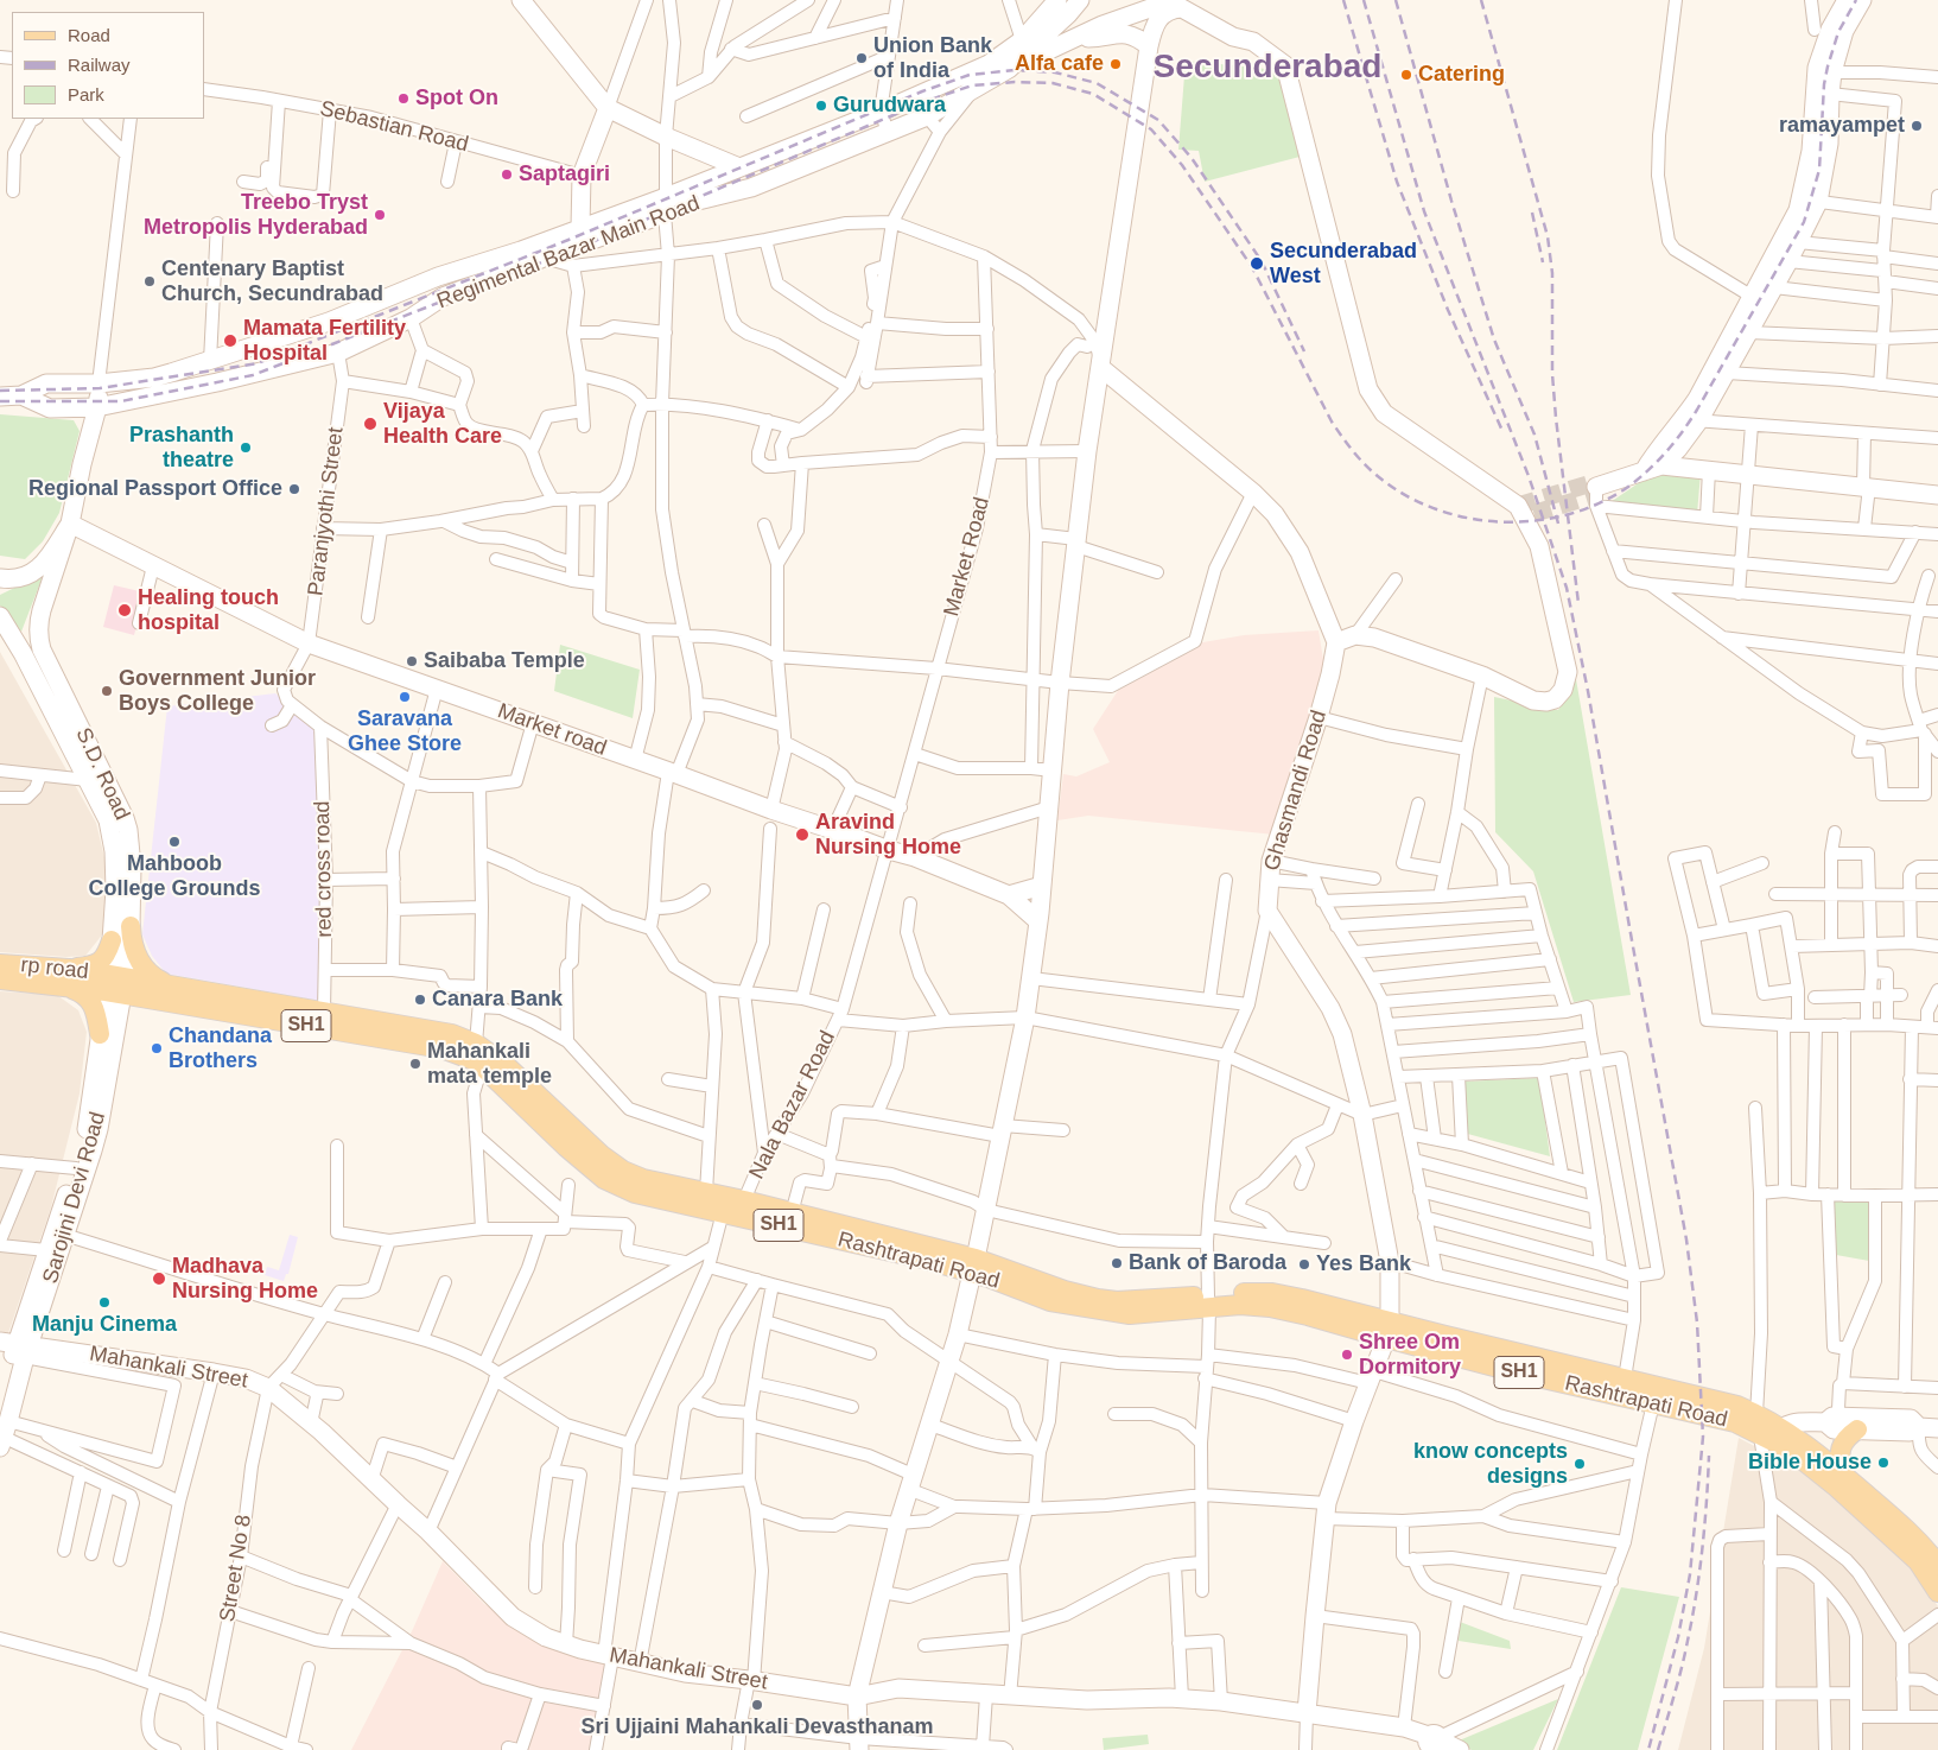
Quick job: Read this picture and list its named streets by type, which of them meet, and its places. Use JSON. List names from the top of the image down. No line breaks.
{"streets":{"main road":["rp road","SH1","Rashtrapati Road"],"street":["Sebastian Road","Regimental Bazar Main Road","Paranjyothi Street","Market Road","Market road","S.D. Road","Ghasmandi Road","red cross road","Nala Bazar Road","Sarojini Devi Road","Mahankali Street","Street No 8"]},"crossings":[["Regimental Bazar Main Road","Paranjyothi Street"],["Paranjyothi Street","Market road"],["Market Road","Market road"],["Market Road","Nala Bazar Road"],["Market road","S.D. Road"],["Market road","Nala Bazar Road"],["S.D. Road","rp road"],["S.D. Road","Sarojini Devi Road"],["S.D. Road","Rashtrapati Road"],["red cross road","Rashtrapati Road"],["rp road","Sarojini Devi Road"],["rp road","Rashtrapati Road"],["SH1","Rashtrapati Road"],["Nala Bazar Road","Rashtrapati Road"],["Sarojini Devi Road","Rashtrapati Road"],["Sarojini Devi Road","Mahankali Street"],["Mahankali Street","Street No 8"]],"districts":["Secunderabad"],"places":["Union Bank of India","Alfa cafe","Catering","Spot On","Gurudwara","ramayampet","Saptagiri","Treebo Tryst Metropolis Hyderabad","Secunderabad West","Centenary Baptist Church, Secundrabad","Mamata Fertility Hospital","Vijaya Health Care","Prashanth theatre","Regional Passport Office","Healing touch hospital","Saibaba Temple","Government Junior Boys College","Saravana Ghee Store","Aravind Nursing Home","Mahboob College Grounds","Canara Bank","Chandana Brothers","Mahankali mata temple","Bank of Baroda","Yes Bank","Madhava Nursing Home","Manju Cinema","Shree Om Dormitory","Bible House","know concepts designs","Sri Ujjaini Mahankali Devasthanam"],"legend":["Road","Railway","Park"]}
